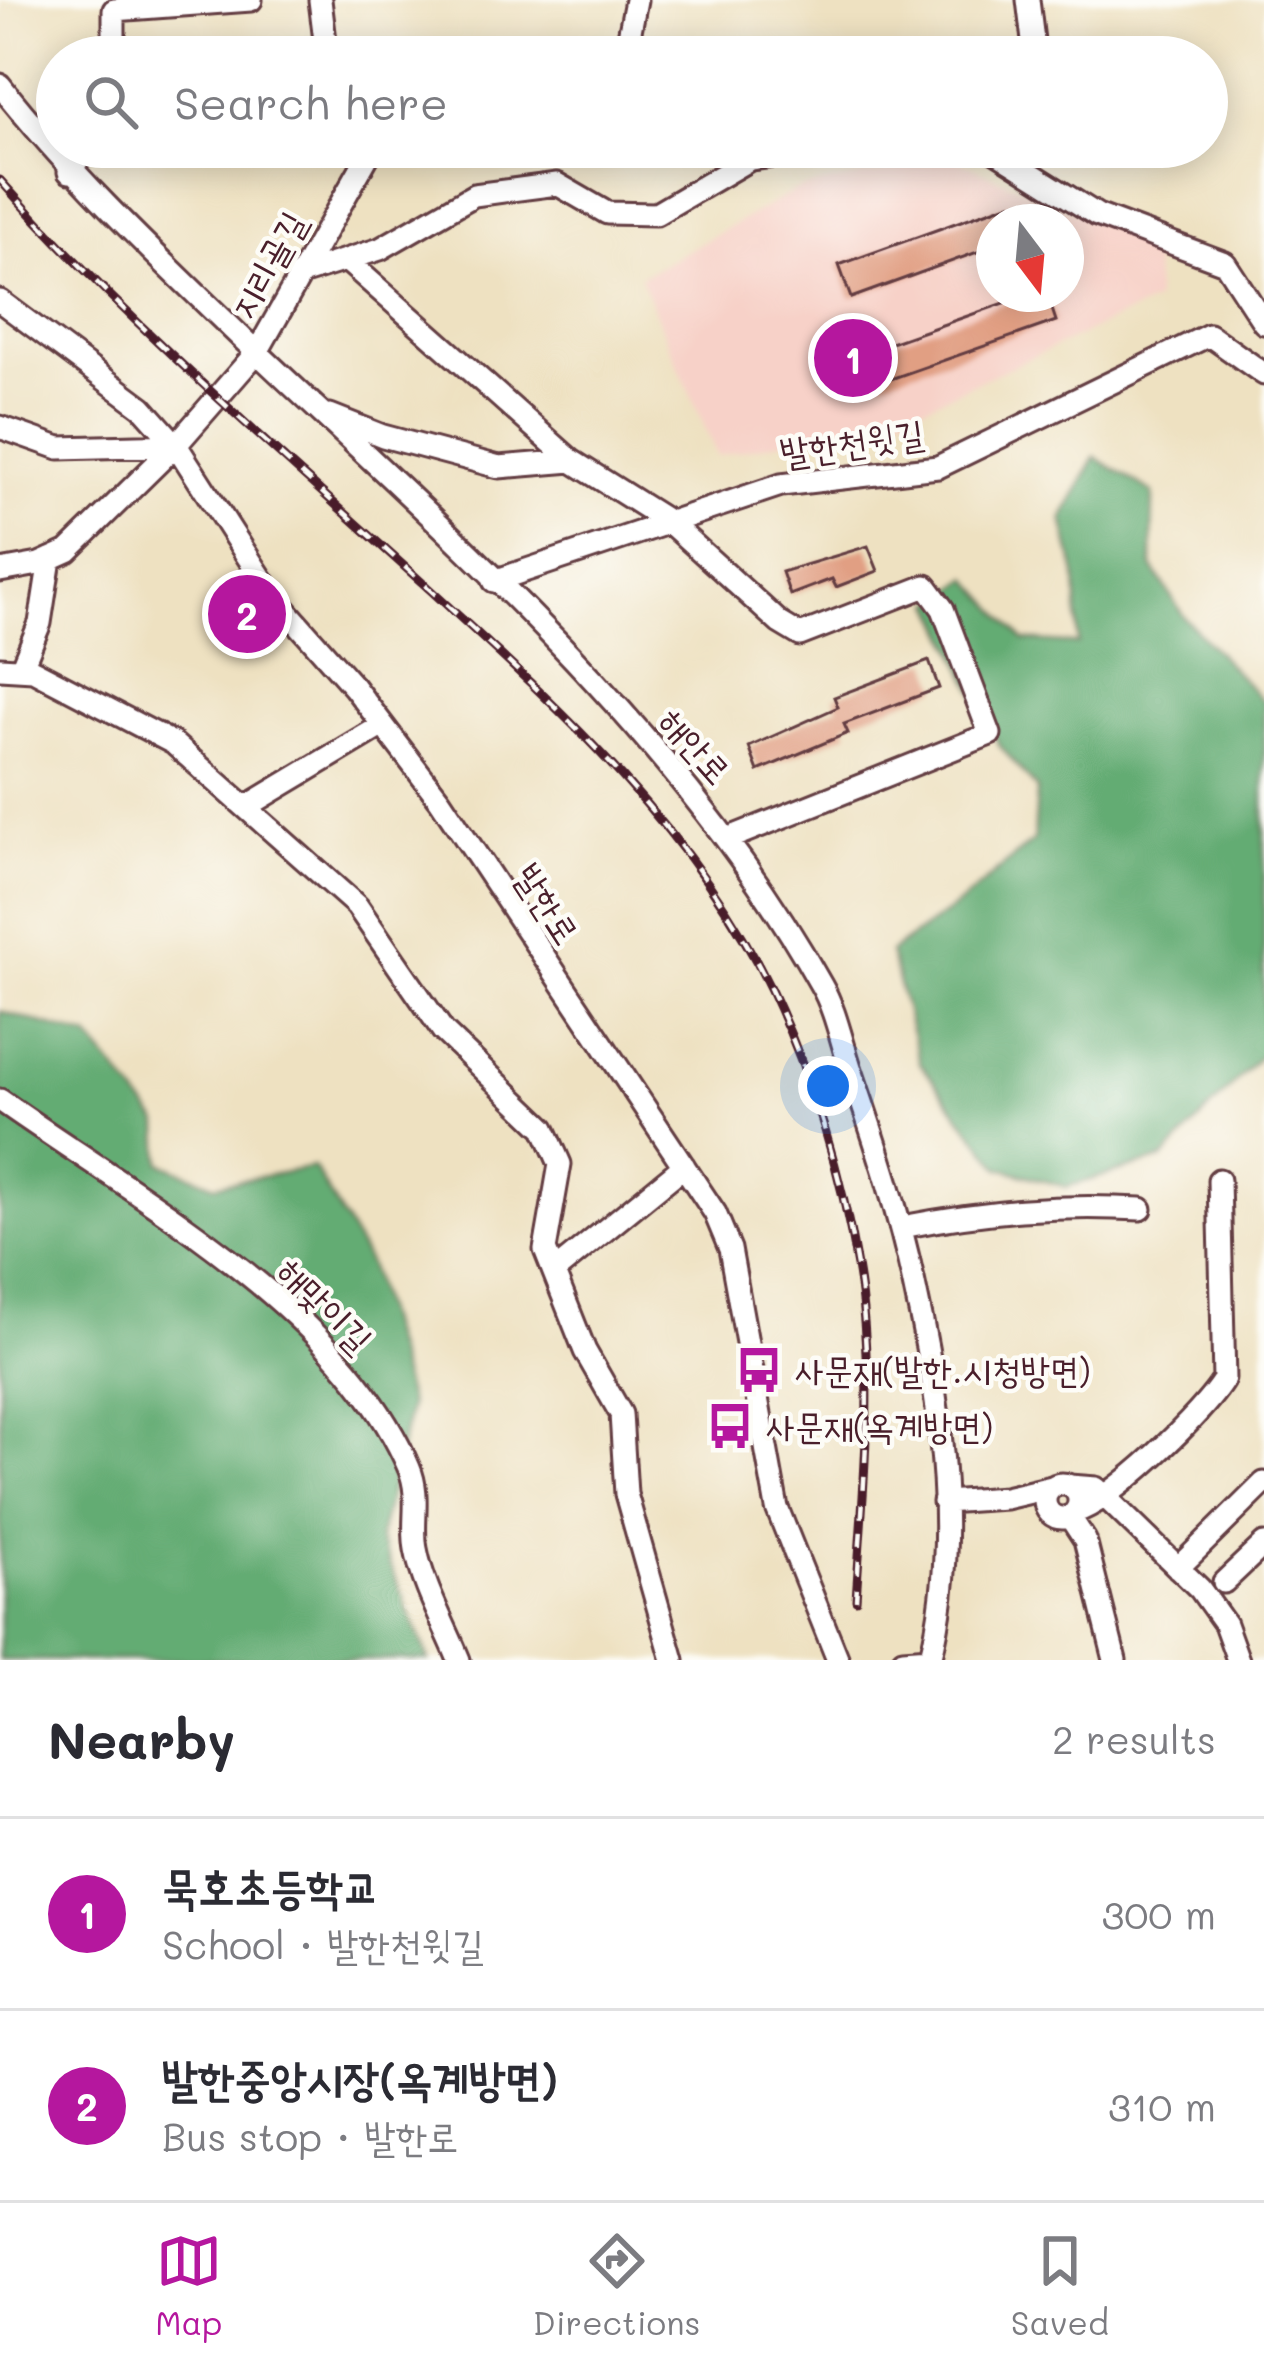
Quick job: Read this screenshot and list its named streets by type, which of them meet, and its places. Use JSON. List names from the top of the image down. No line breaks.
{"streets":{"street":["지리골길","발한천윗길","해안로","발한로","해맞이길"]},"crossings":[["지리골길","해안로"],["지리골길","발한로"],["발한천윗길","해안로"]],"places":{"bus stop":["사문재(발한.시청방면)","사문재(옥계방면)"]},"north":"bottom","page":{"search":"Search here","pins":["1","2"],"heading":["Nearby","2 results"],"list":[{"mark":"1","name":"묵호초등학교","note":"School · 발한천윗길","value":"300 m"},{"mark":"2","name":"발한중앙시장(옥계방면)","note":"Bus stop · 발한로","value":"310 m"}],"nav":["Map","Directions","Saved"]}}
